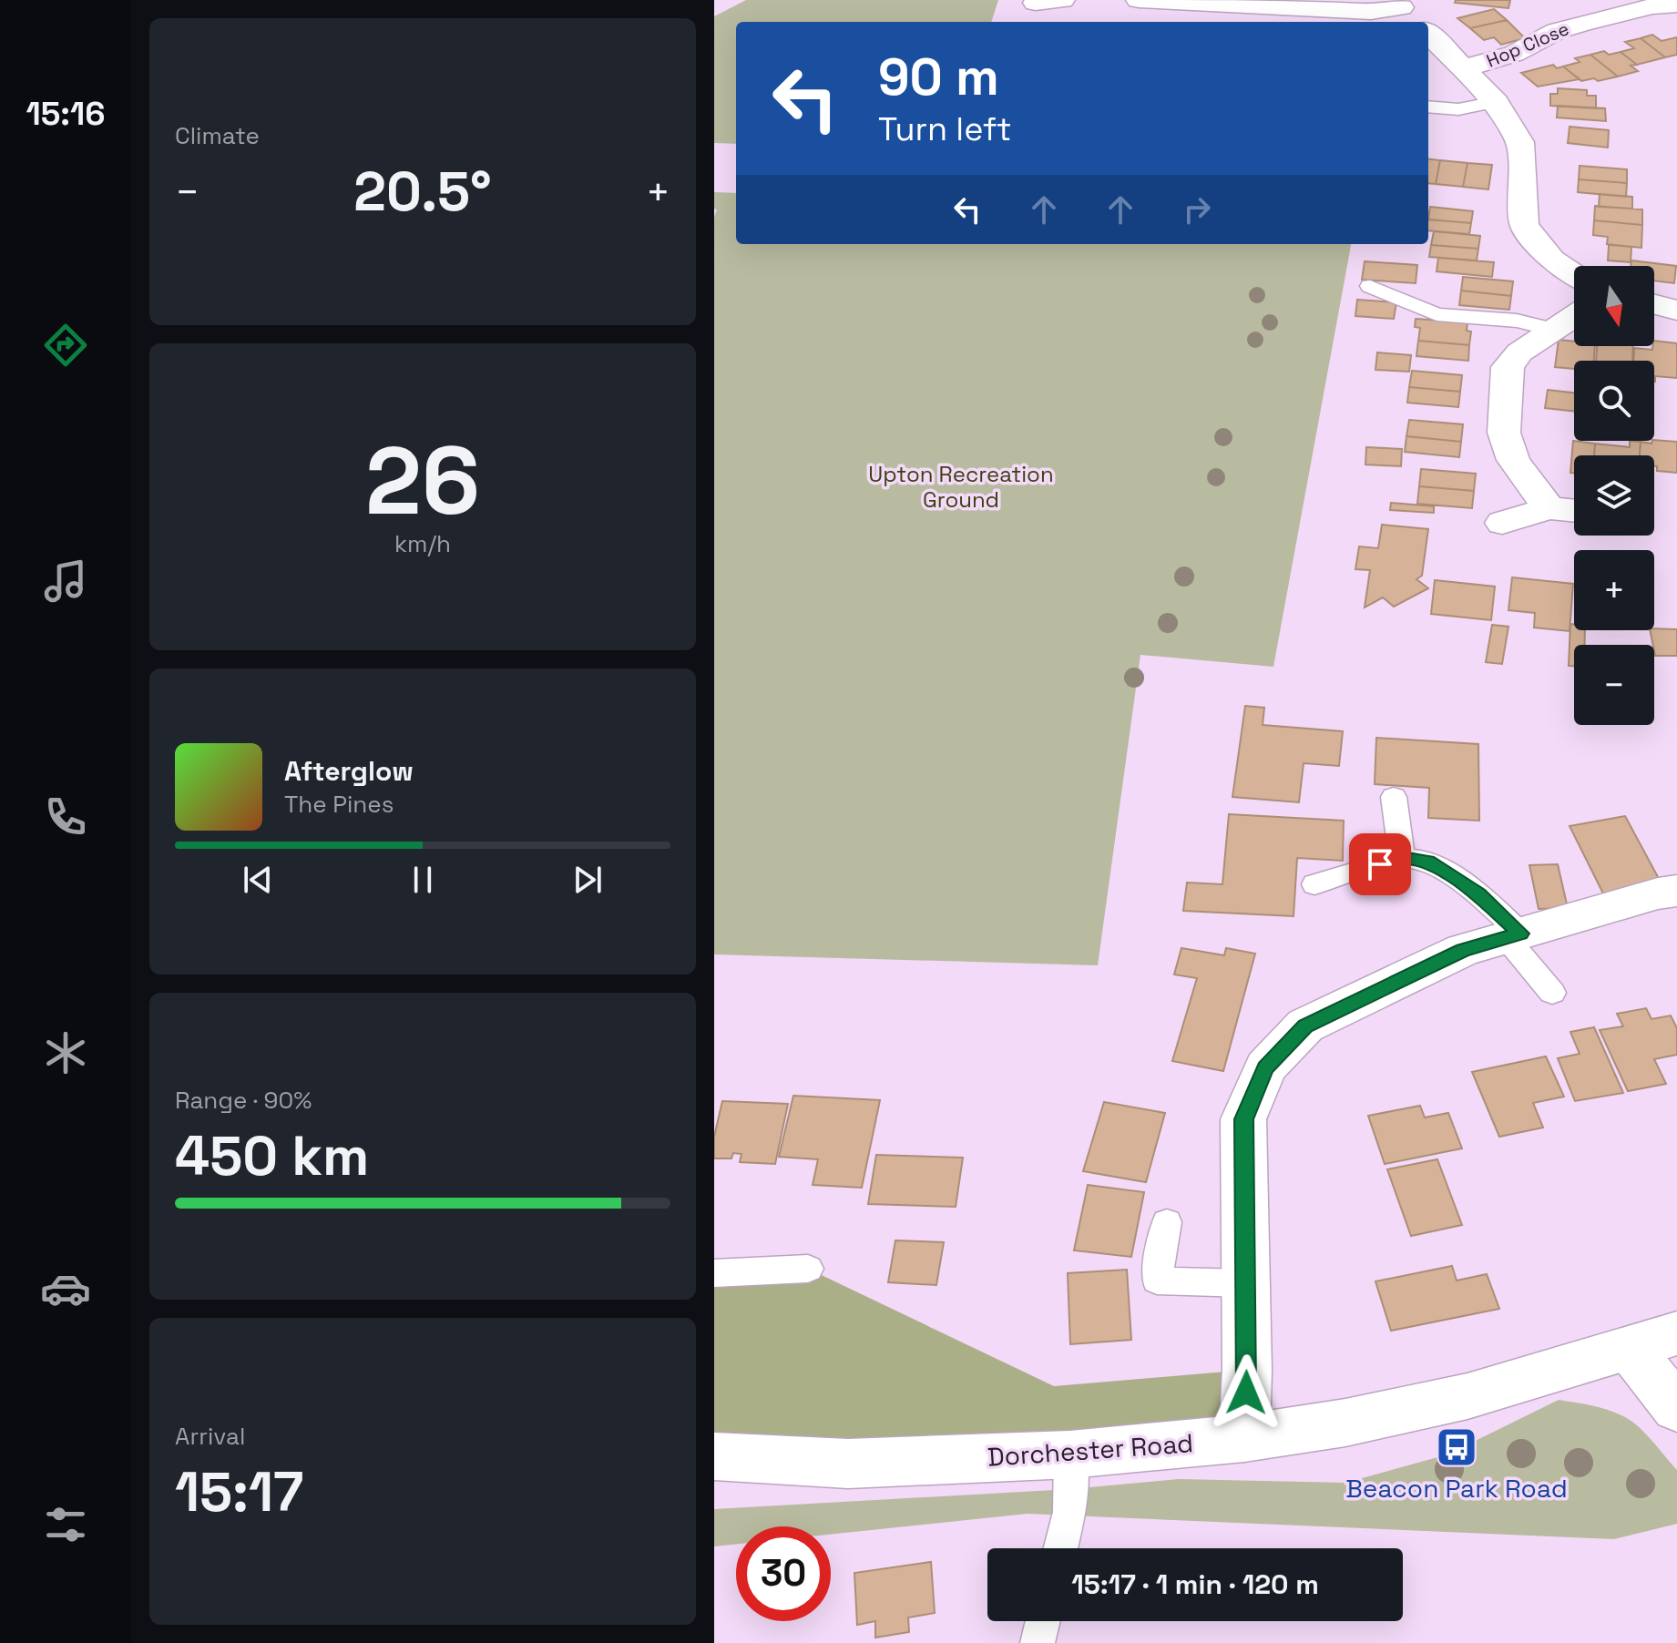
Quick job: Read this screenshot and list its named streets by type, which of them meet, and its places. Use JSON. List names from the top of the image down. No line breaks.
{"streets":{"street":["Hop Close","Dorchester Road"]},"parks":["Upton Recreation Ground"],"places":{"bus stop":["Beacon Park Road"]},"north":"bottom","page":{"tabs":"15:16","tile":["Climate",["26","km/h"],["Range · 90%","450 km"],["Arrival","15:17"]],"turn":["90 m","Turn left"],"heat":["−","20.5°","+"],"map_buttons":["+","−"],"song":["Afterglow","The Pines"],"limit":"30","trip":"15:17 · 1 min · 120 m"}}
